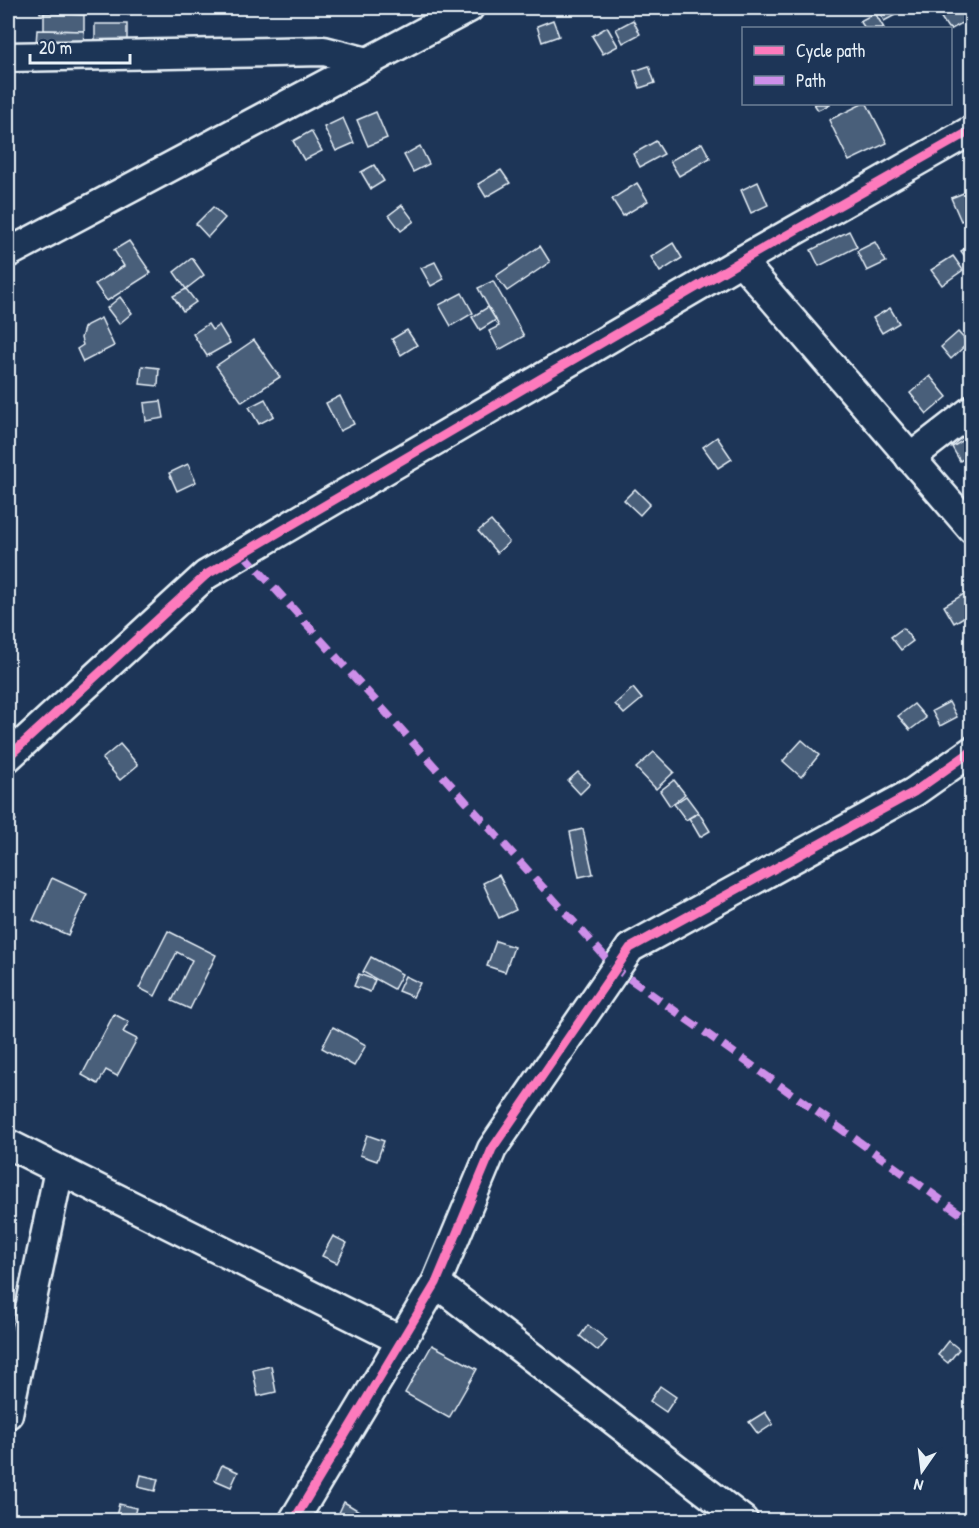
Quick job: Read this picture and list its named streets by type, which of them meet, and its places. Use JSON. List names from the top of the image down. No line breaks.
{"legend":["Cycle path","Path"],"scale_bar":"20 m","north":"bottom"}
